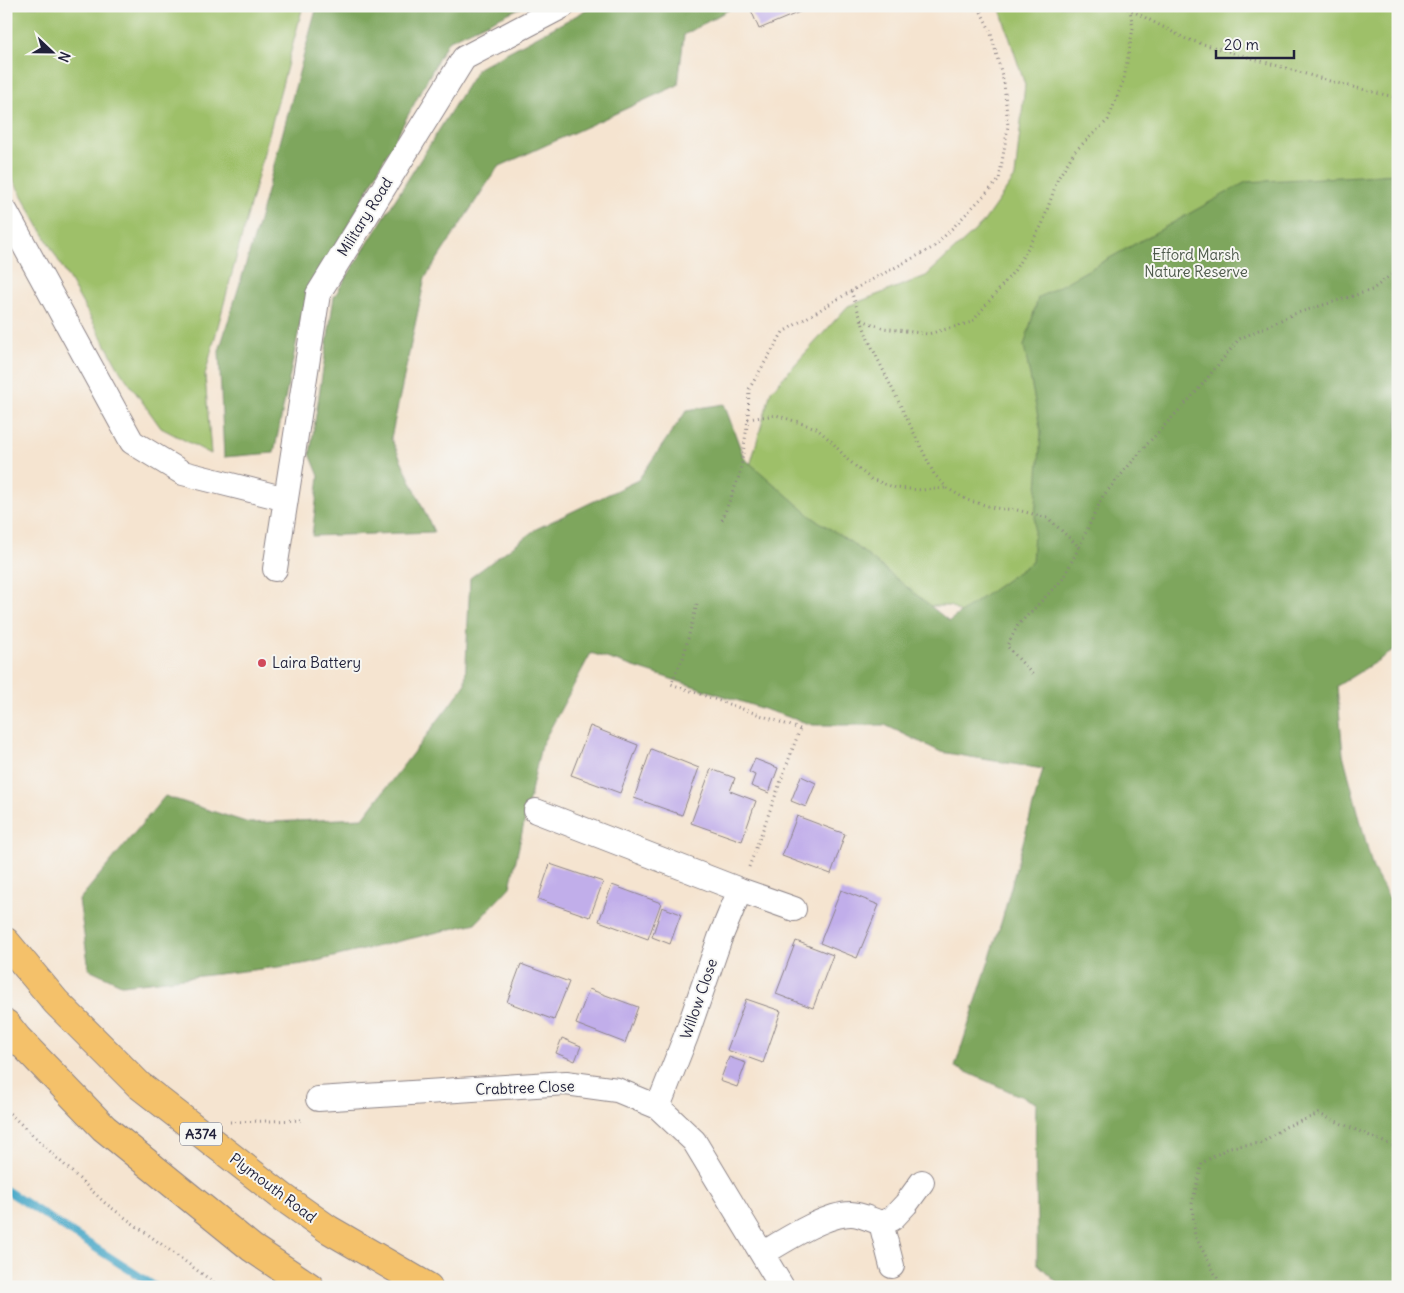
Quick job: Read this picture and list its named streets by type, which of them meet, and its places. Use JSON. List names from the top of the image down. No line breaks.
{"streets":{"main road":["A374","Plymouth Road"],"street":["Military Road","Willow Close","Crabtree Close"]},"crossings":[["Willow Close","Crabtree Close"]],"parks":["Efford Marsh Nature Reserve"],"places":["Laira Battery"],"scale_bar":"20 m","north":"right"}
